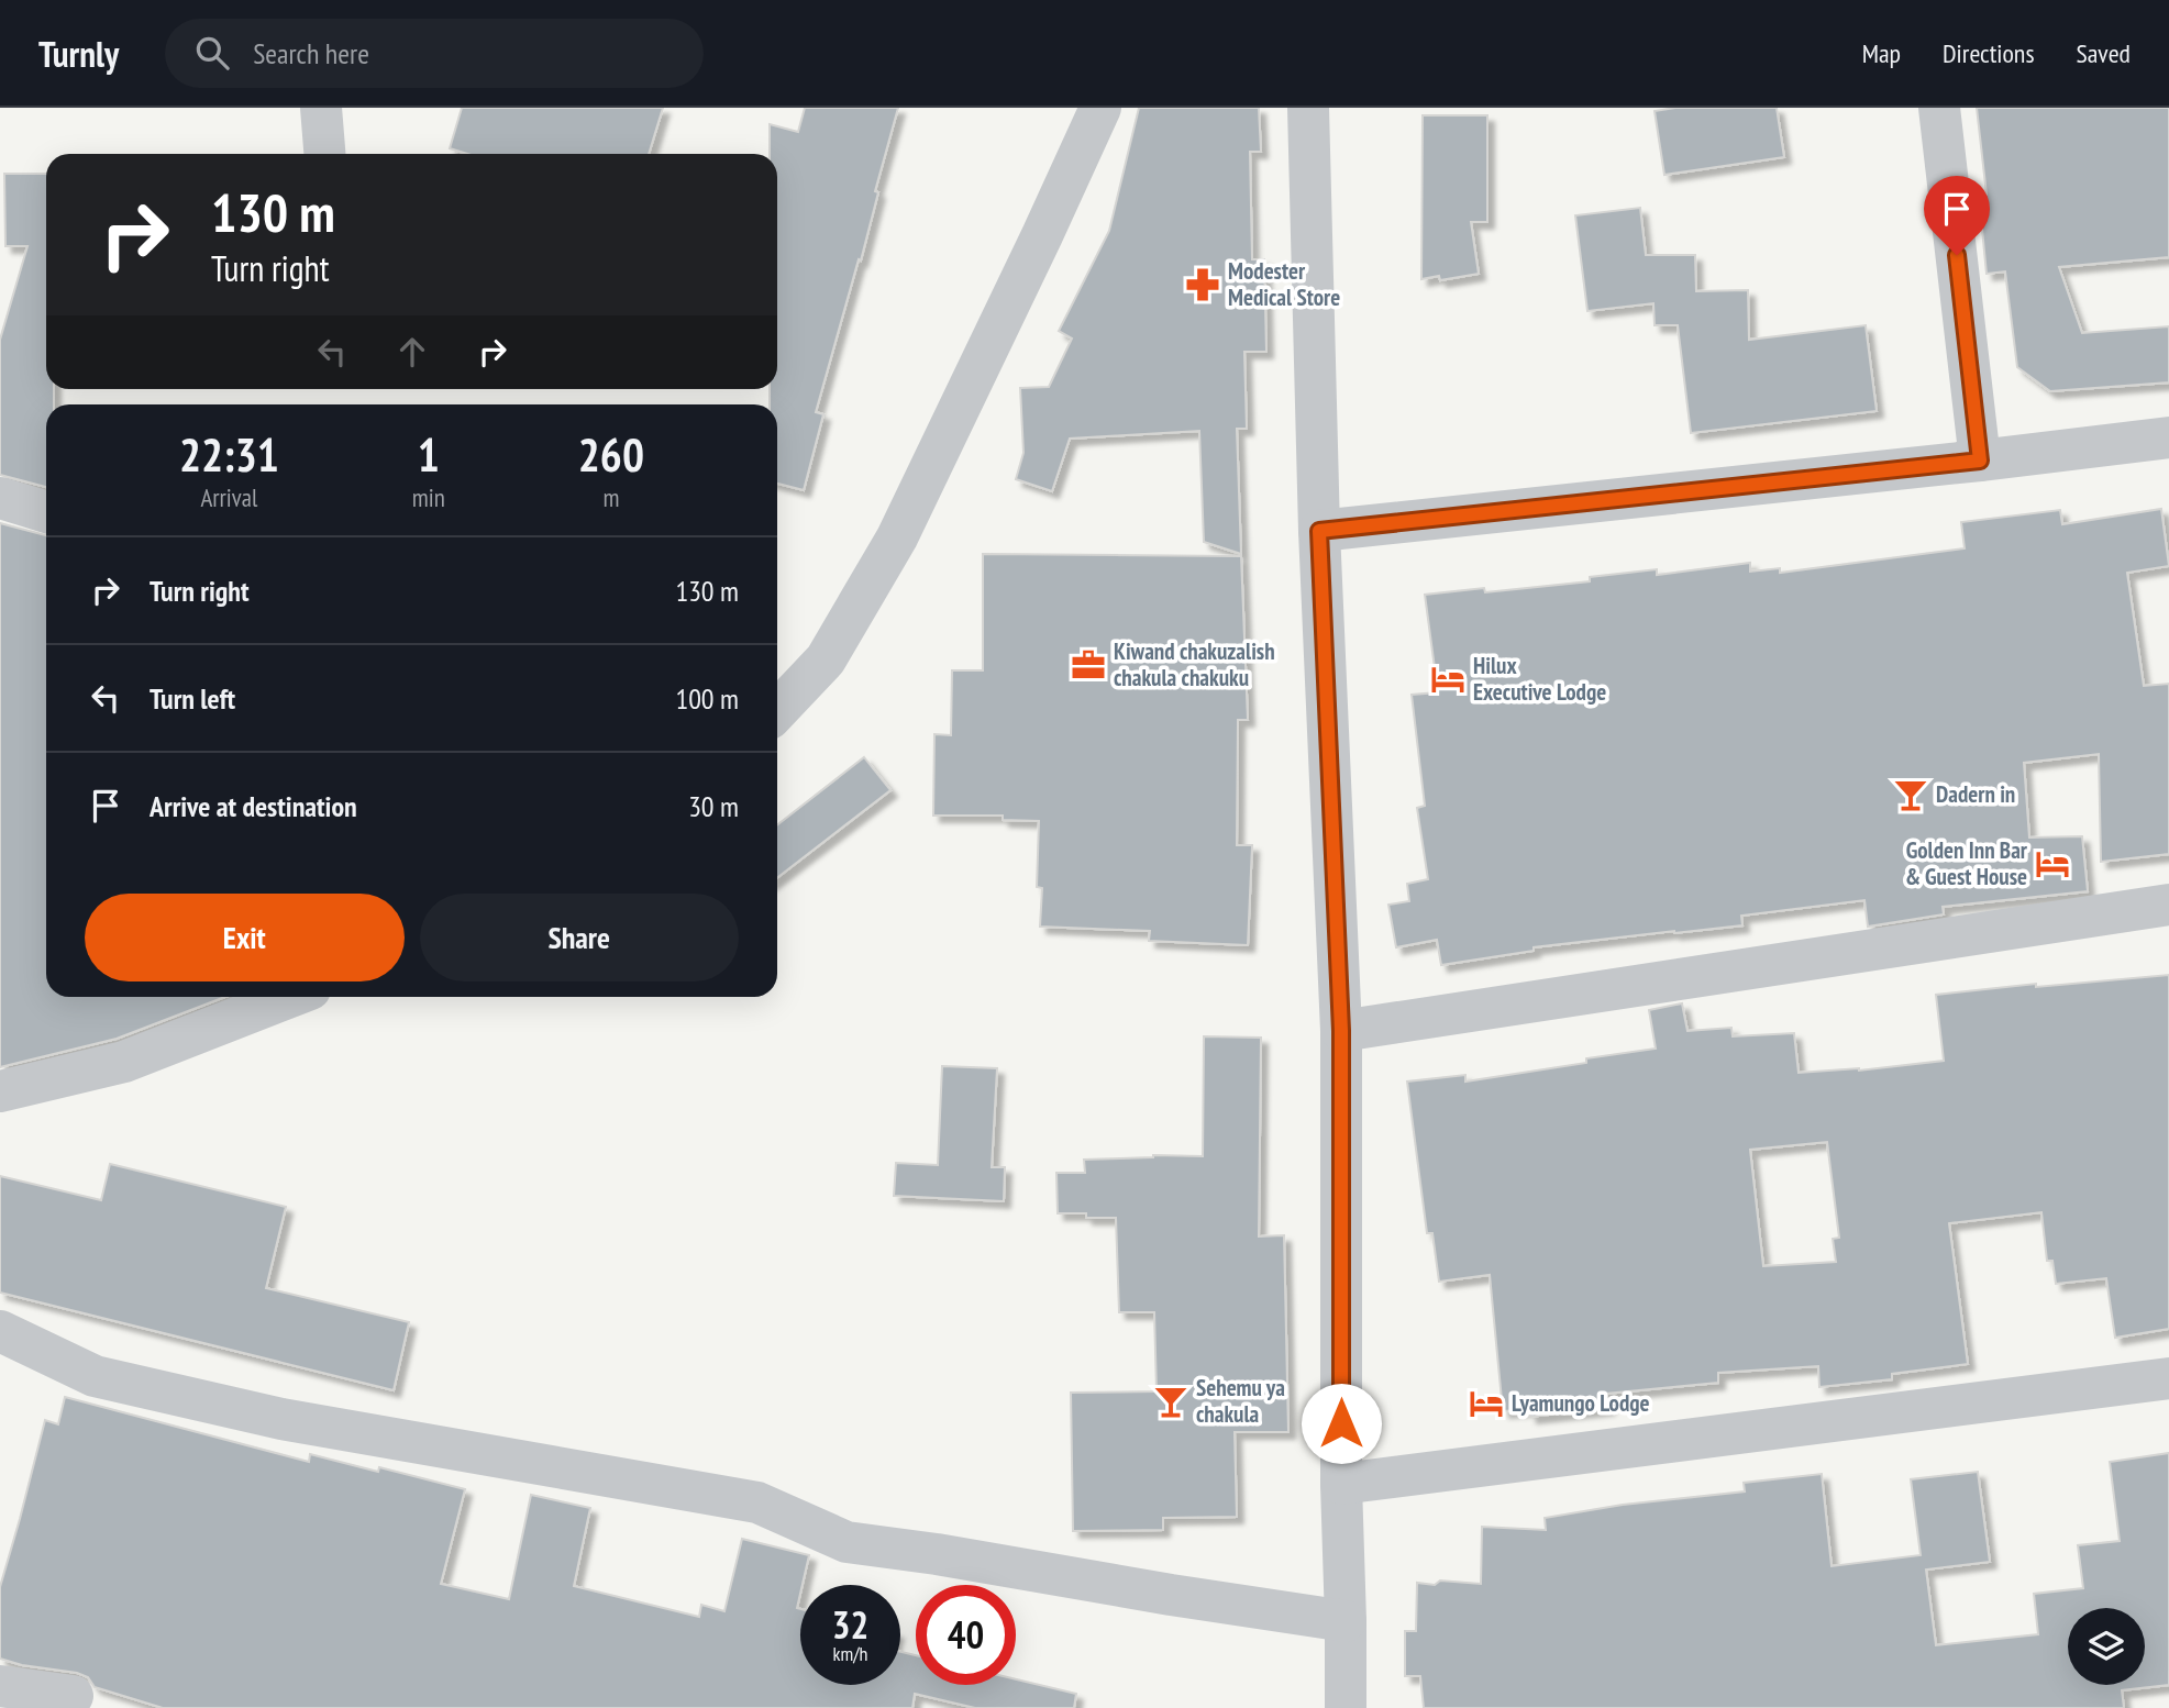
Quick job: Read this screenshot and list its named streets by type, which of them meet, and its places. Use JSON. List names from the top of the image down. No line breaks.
{"places":{"pharmacy":["Modester Medical Store"],"office":["Kiwand chakuzalish chakula chakuku"],"hotel":["Hilux Executive Lodge","Golden Inn Bar & Guest House","Lyamungo Lodge"],"bar":["Dadern in","Sehemu ya chakula"]},"page":{"header":"Turnly","search":"Search here","nav":["Map","Directions","Saved"],"turn":["130 m","Turn right"],"eta":["22:31","Arrival","1","min","260","m"],"list":[{"name":"Turn right","value":"130 m"},{"name":"Turn left","value":"100 m"},{"name":"Arrive at destination","value":"30 m"}],"buttons":["Exit","Share"],"speed":"32 km/h","limit":"40"}}
